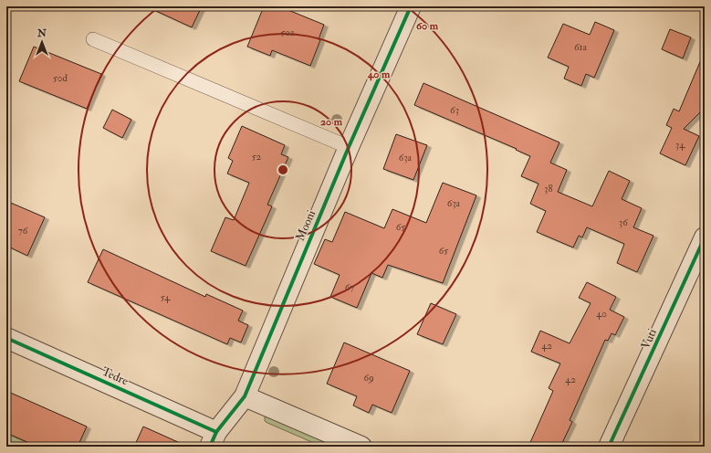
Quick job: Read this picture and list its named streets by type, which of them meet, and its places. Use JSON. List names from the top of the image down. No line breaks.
{"streets":{"street":["Mooni","Vuti","Tedre"]},"crossings":[["Mooni","Tedre"]],"house_numbers":["50a","61a","50d","63","34","52","63a","38","63a","36","65","76","65","67","54","40","42","69","42"],"north":"top","rings":["60 m","40 m","20 m"]}
